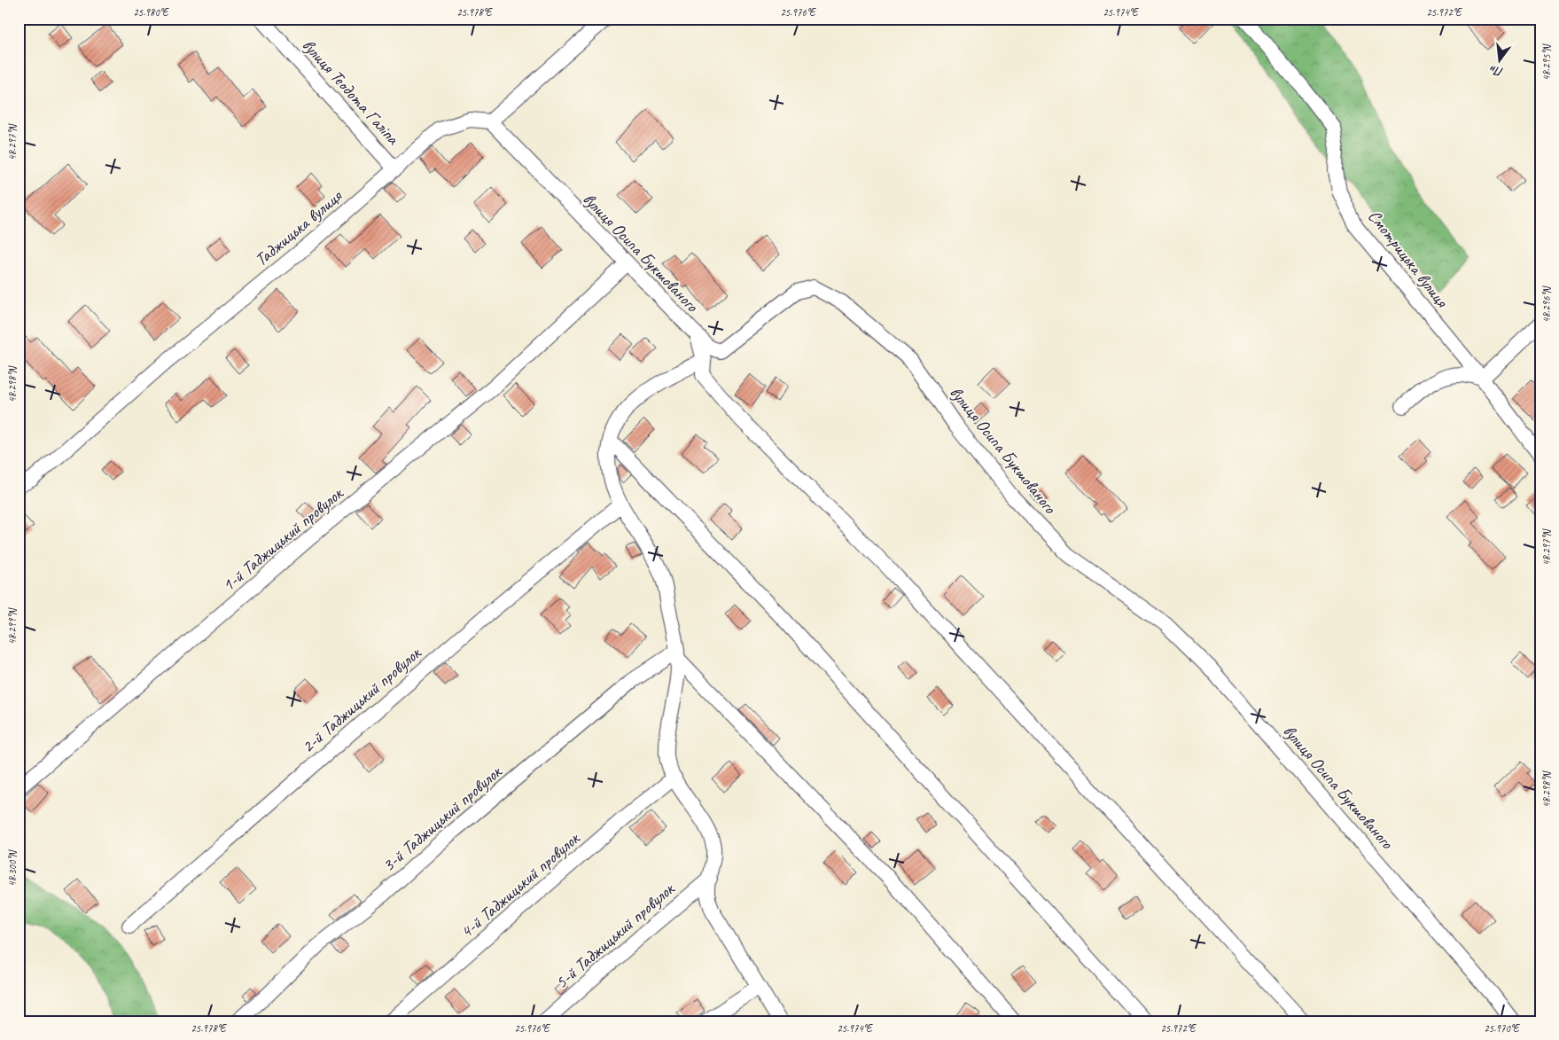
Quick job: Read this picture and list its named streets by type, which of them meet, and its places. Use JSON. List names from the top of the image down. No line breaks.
{"streets":{"street":["вулиця Теодота Галіпа","Таджицька вулиця","вулиця Осипа Букшованого","Смотрицька вулиця","1-й Таджицький провулок","2-й Таджицький провулок","3-й Таджицький провулок","4-й Таджицький провулок","5-й Таджицький провулок"]},"crossings":[["вулиця Теодота Галіпа","Таджицька вулиця"],["Таджицька вулиця","вулиця Осипа Букшованого"],["вулиця Осипа Букшованого","1-й Таджицький провулок"]],"north":"bottom","coordinates":["25.980°E","25.978°E","25.976°E","25.974°E","25.972°E","48.295°N","48.297°N","48.296°N","48.298°N","48.299°N","48.300°N","25.970°E"]}
